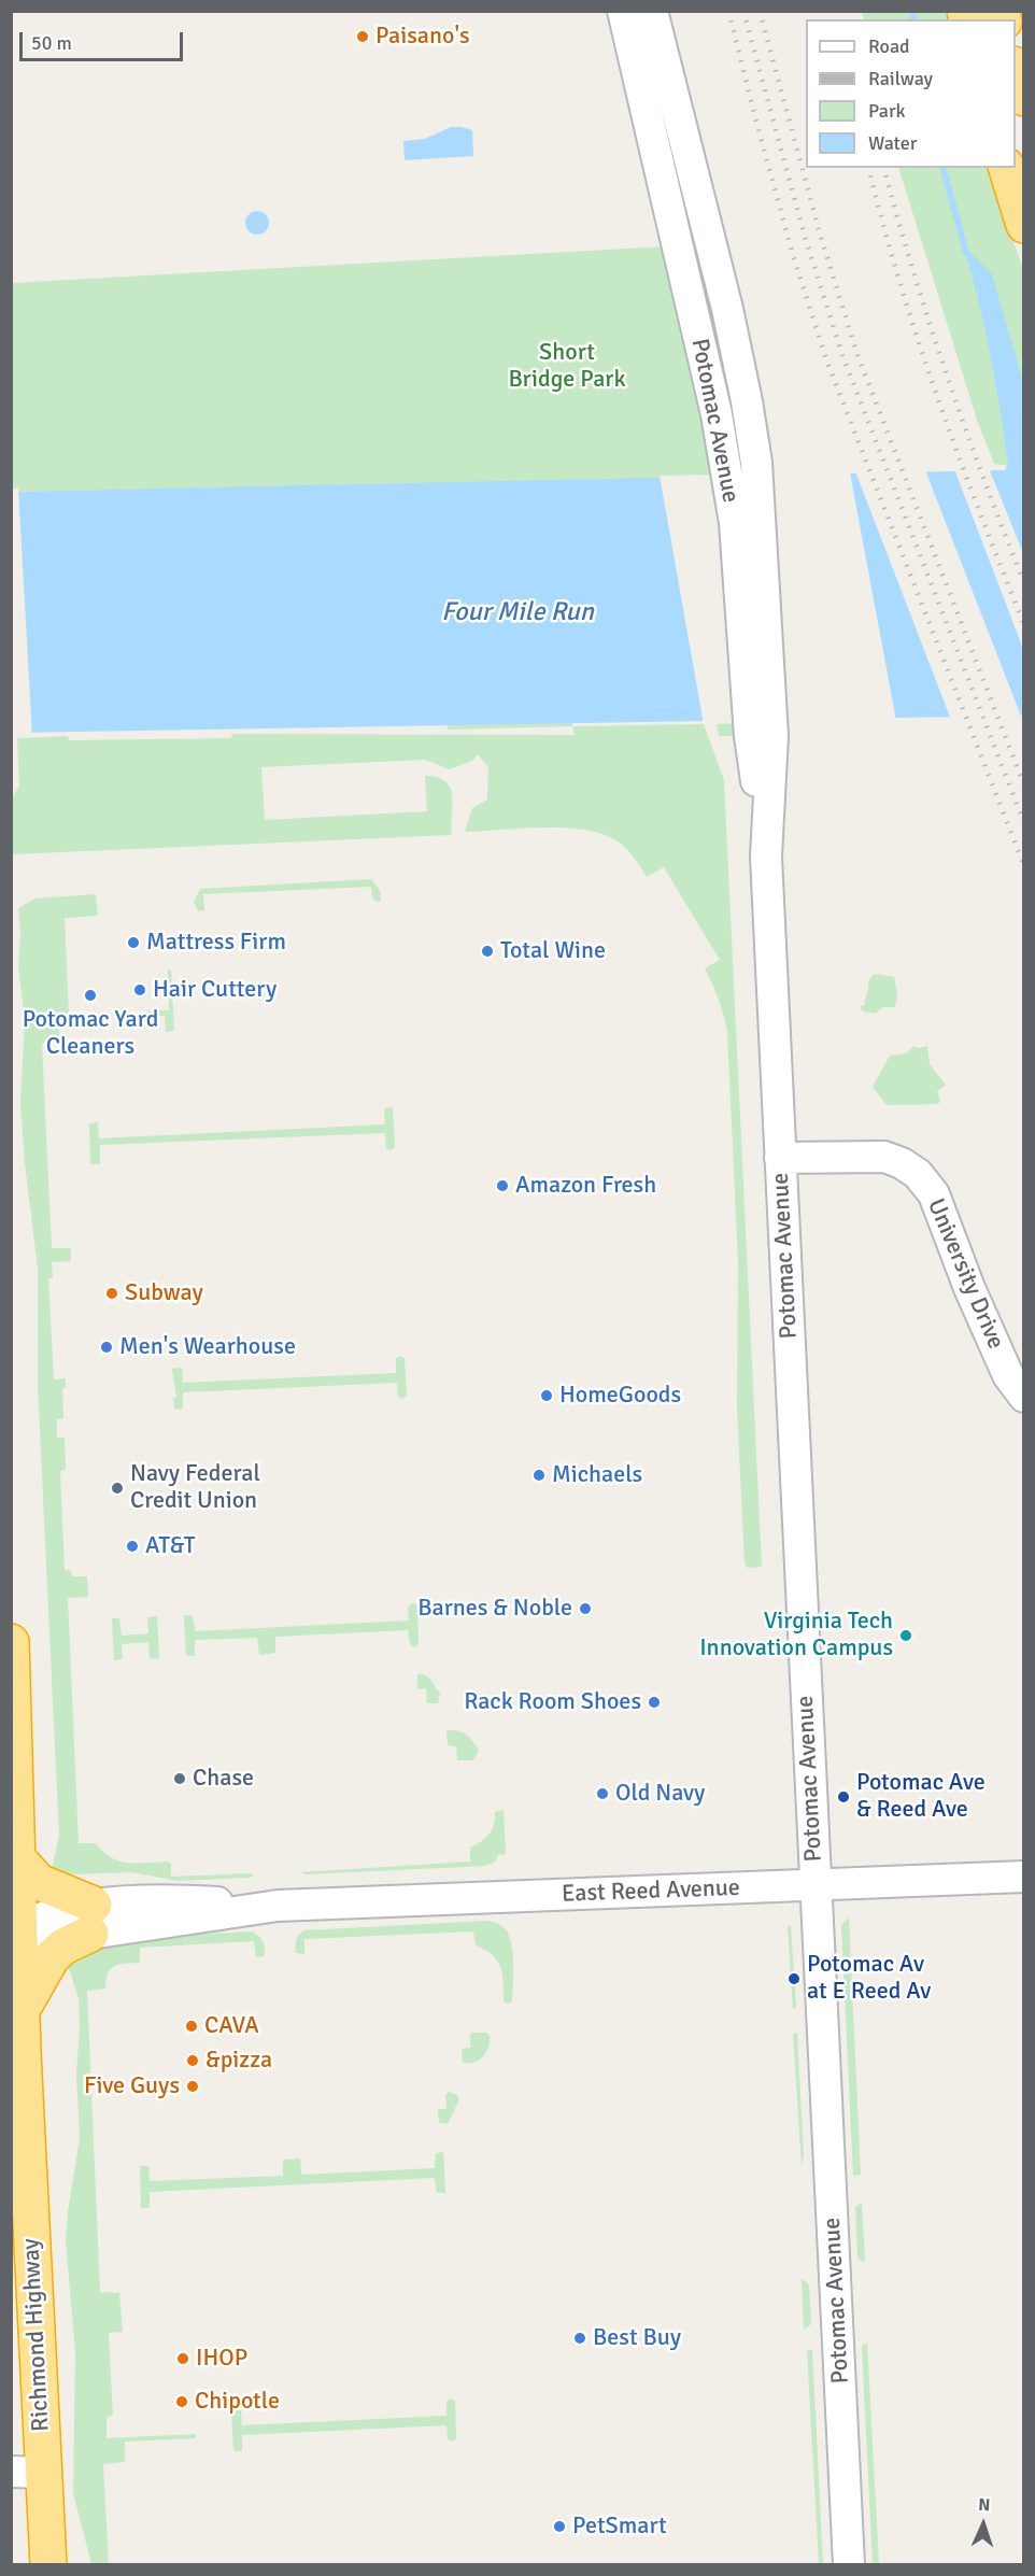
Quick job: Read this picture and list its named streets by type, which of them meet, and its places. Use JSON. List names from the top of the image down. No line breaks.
{"streets":{"highway":["Richmond Highway"],"street":["Potomac Avenue","University Drive","East Reed Avenue"]},"crossings":[["Potomac Avenue","University Drive"],["Potomac Avenue","East Reed Avenue"],["East Reed Avenue","Richmond Highway"]],"water":["Four Mile Run"],"parks":["Short Bridge Park"],"places":["Paisano's","Mattress Firm","Total Wine","Hair Cuttery","Potomac Yard Cleaners","Amazon Fresh","Subway","Men's Wearhouse","HomeGoods","Michaels","Navy Federal Credit Union","AT&T","Barnes & Noble","Virginia Tech Innovation Campus","Rack Room Shoes","Chase","Old Navy","Potomac Ave & Reed Ave","Potomac Av at E Reed Av","CAVA","&pizza","Five Guys","Best Buy","IHOP","Chipotle","PetSmart"],"legend":["Road","Railway","Park","Water"],"scale_bar":"50 m","north":"top"}
